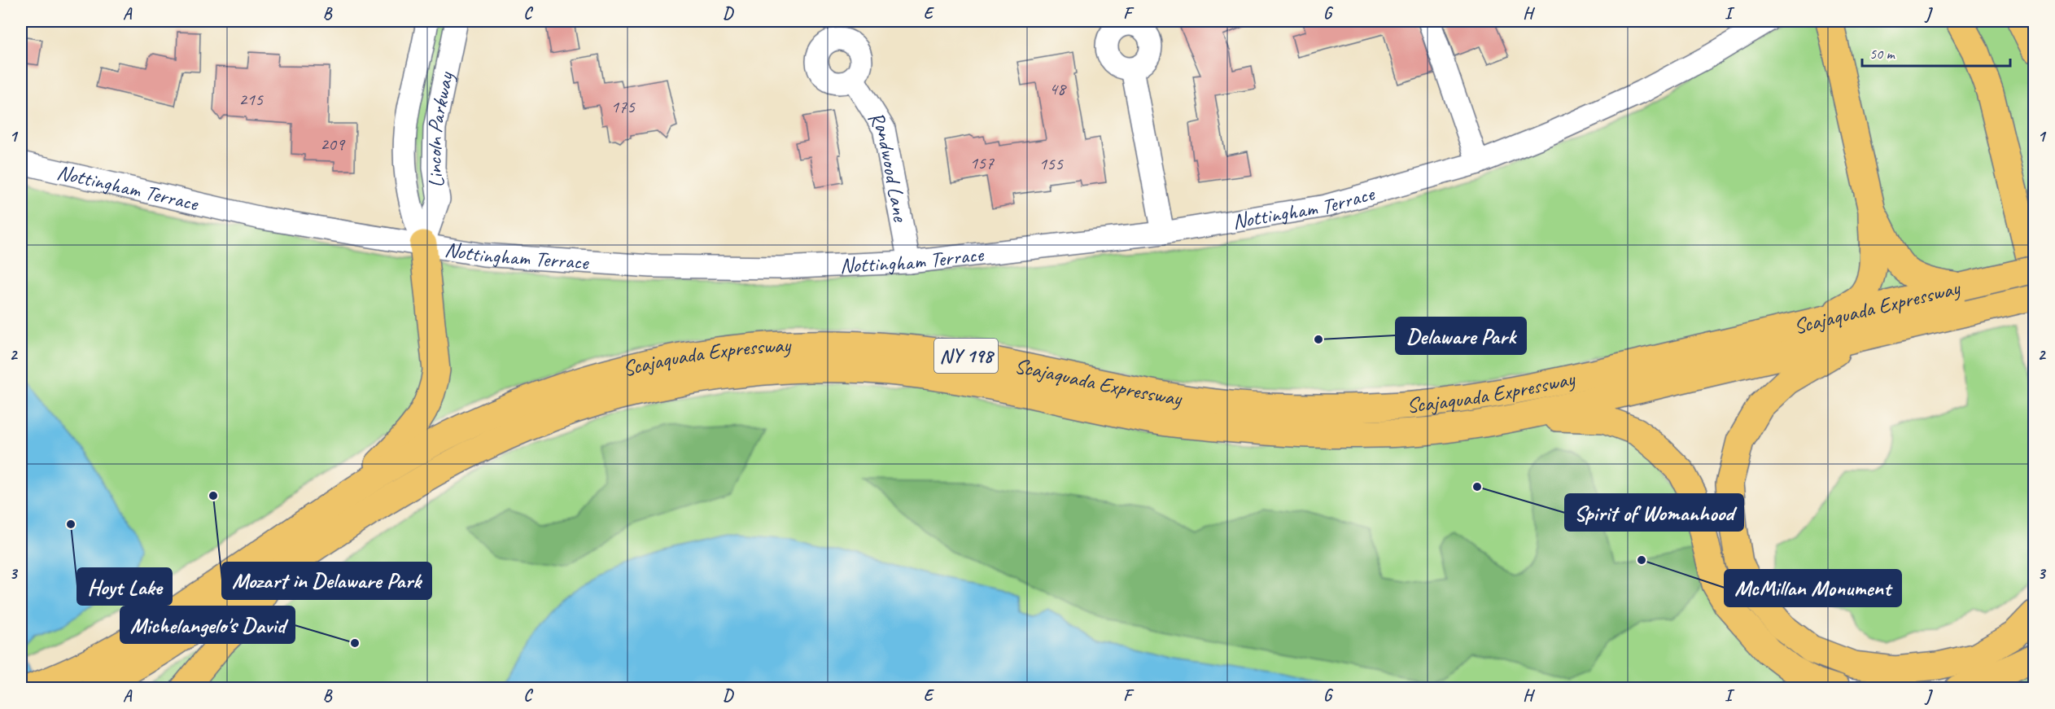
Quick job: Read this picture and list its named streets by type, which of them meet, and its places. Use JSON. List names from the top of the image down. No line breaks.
{"streets":{"main road":["Scajaquada Expressway","NY 198"],"street":["Lincoln Parkway","Randwood Lane","Nottingham Terrace"]},"crossings":[["Lincoln Parkway","Nottingham Terrace"],["Randwood Lane","Nottingham Terrace"]],"places":["Delaware Park","Spirit of Womanhood","Mozart in Delaware Park","Hoyt Lake","McMillan Monument","Michelangelo's David"],"house_numbers":["48","215","175","209","157","155"],"scale_bar":"50 m","grid":{"columns":["A","B","C","D","E","F","G","H","I","J"],"rows":["1","2","3"]}}
